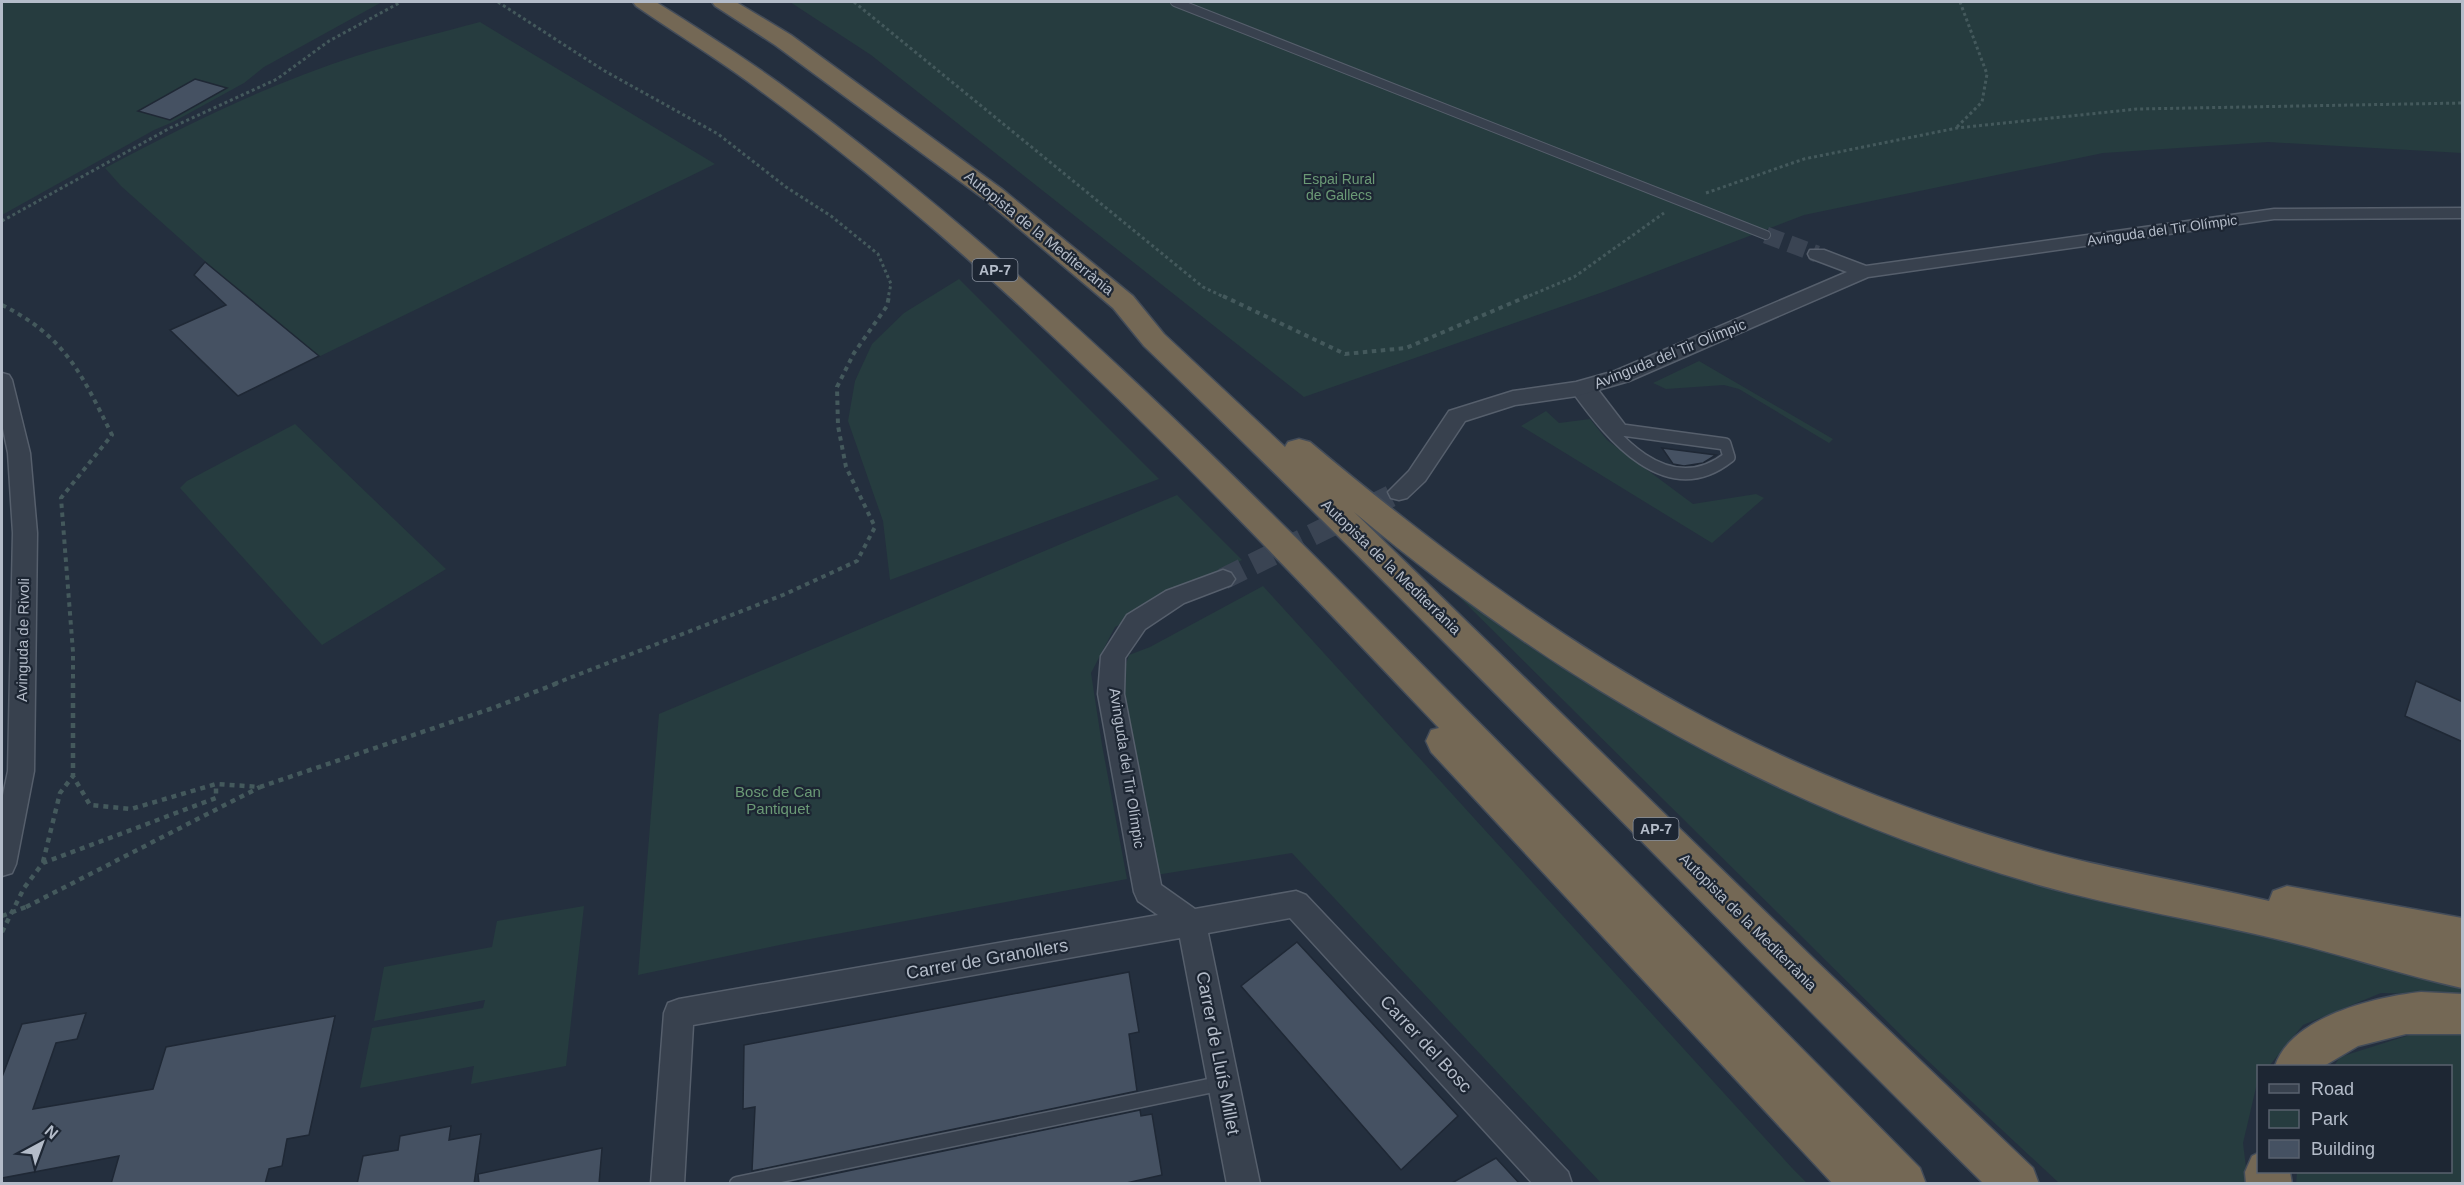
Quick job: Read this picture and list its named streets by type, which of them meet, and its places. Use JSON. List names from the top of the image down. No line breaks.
{"streets":{"highway":["Autopista de la Mediterrània","AP-7"],"street":["Avinguda del Tir Olímpic","Avinguda de Rivoli","Carrer de Granollers","Carrer del Bosc","Carrer de Lluís Millet"]},"crossings":[["Avinguda del Tir Olímpic","Carrer de Granollers"],["Avinguda del Tir Olímpic","Carrer de Lluís Millet"],["Carrer de Granollers","Carrer del Bosc"],["Carrer de Granollers","Carrer de Lluís Millet"]],"parks":["Espai Rural de Gallecs","Bosc de Can Pantiquet"],"legend":["Road","Park","Building"],"north":"top right"}
